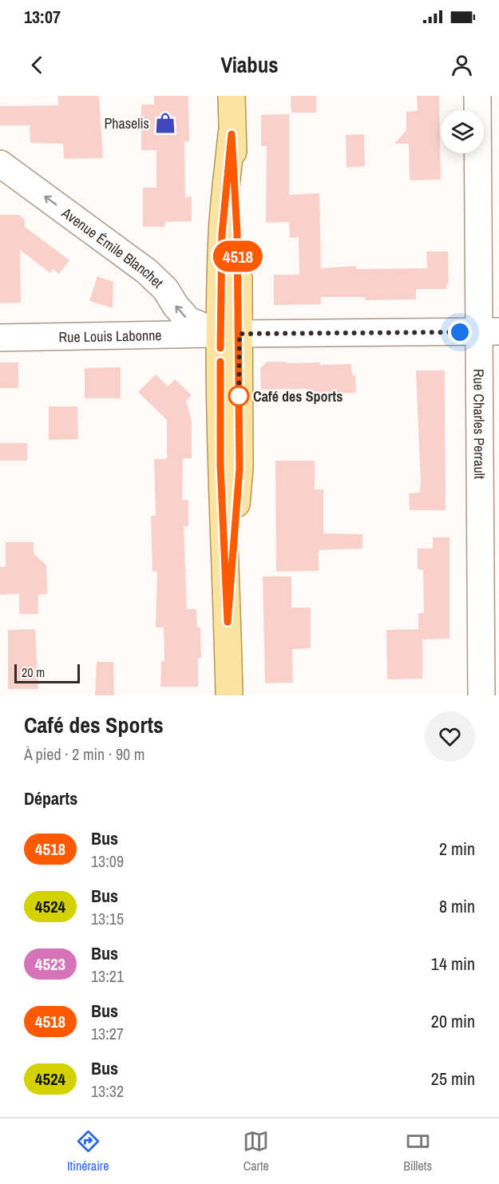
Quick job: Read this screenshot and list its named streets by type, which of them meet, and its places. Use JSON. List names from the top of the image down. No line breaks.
{"streets":{"street":["Avenue Émile Blanchet","Rue Louis Labonne","Rue Charles Perrault"]},"crossings":[["Avenue Émile Blanchet","Rue Louis Labonne"],["Rue Louis Labonne","Rue Charles Perrault"]],"one_way":["Avenue Émile Blanchet"],"places":{"shop":["Phaselis"],"other":["Café des Sports"]},"lines":["bus line 4518"],"scale_bar":"20 m","page":{"status":"13:07","header":"Viabus","on_map":"4518","scale":"20 m","heading":[["Café des Sports","À pied · 2 min · 90 m"],"Départs"],"list":[{"mark":"4518","name":"Bus","note":"13:09","value":"2 min"},{"mark":"4524","name":"Bus","note":"13:15","value":"8 min"},{"mark":"4523","name":"Bus","note":"13:21","value":"14 min"},{"mark":"4518","name":"Bus","note":"13:27","value":"20 min"},{"mark":"4524","name":"Bus","note":"13:32","value":"25 min"}],"tabs":["Itinéraire","Carte","Billets"]}}
